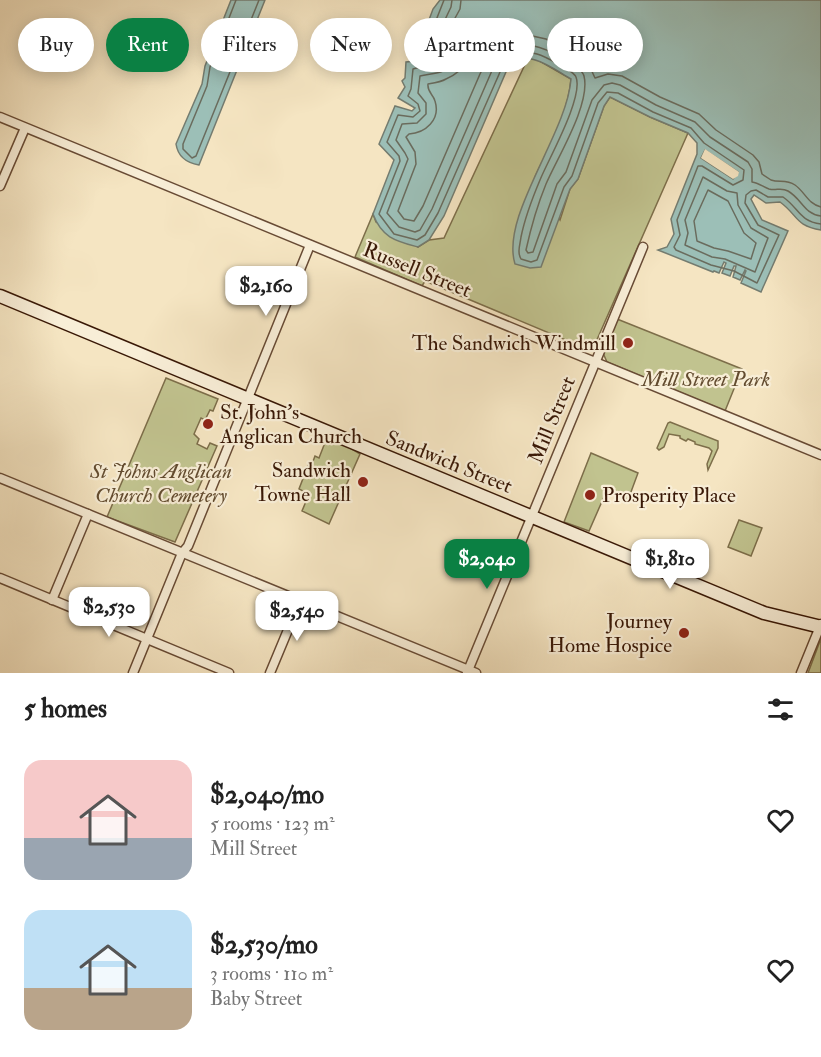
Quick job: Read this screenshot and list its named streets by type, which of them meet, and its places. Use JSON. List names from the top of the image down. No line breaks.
{"streets":{"main road":["Sandwich Street"],"street":["Russell Street","Mill Street"]},"crossings":[["Russell Street","Mill Street"],["Mill Street","Sandwich Street"]],"parks":["Mill Street Park","St Johns Anglican Church Cemetery"],"places":["The Sandwich Windmill","St. John's Anglican Church","Sandwich Towne Hall","Prosperity Place","Journey Home Hospice"],"page":{"chip":["Buy","Rent","Filters","New","Apartment","House"],"price":["$2,160","$2,040","$1,810","$2,530","$2,540"],"heading":"5 homes","list":[{"name":"$2,040/mo","note":"5 rooms · 123 m² · Mill Street"},{"name":"$2,530/mo","note":"3 rooms · 110 m² · Baby Street"}]}}
